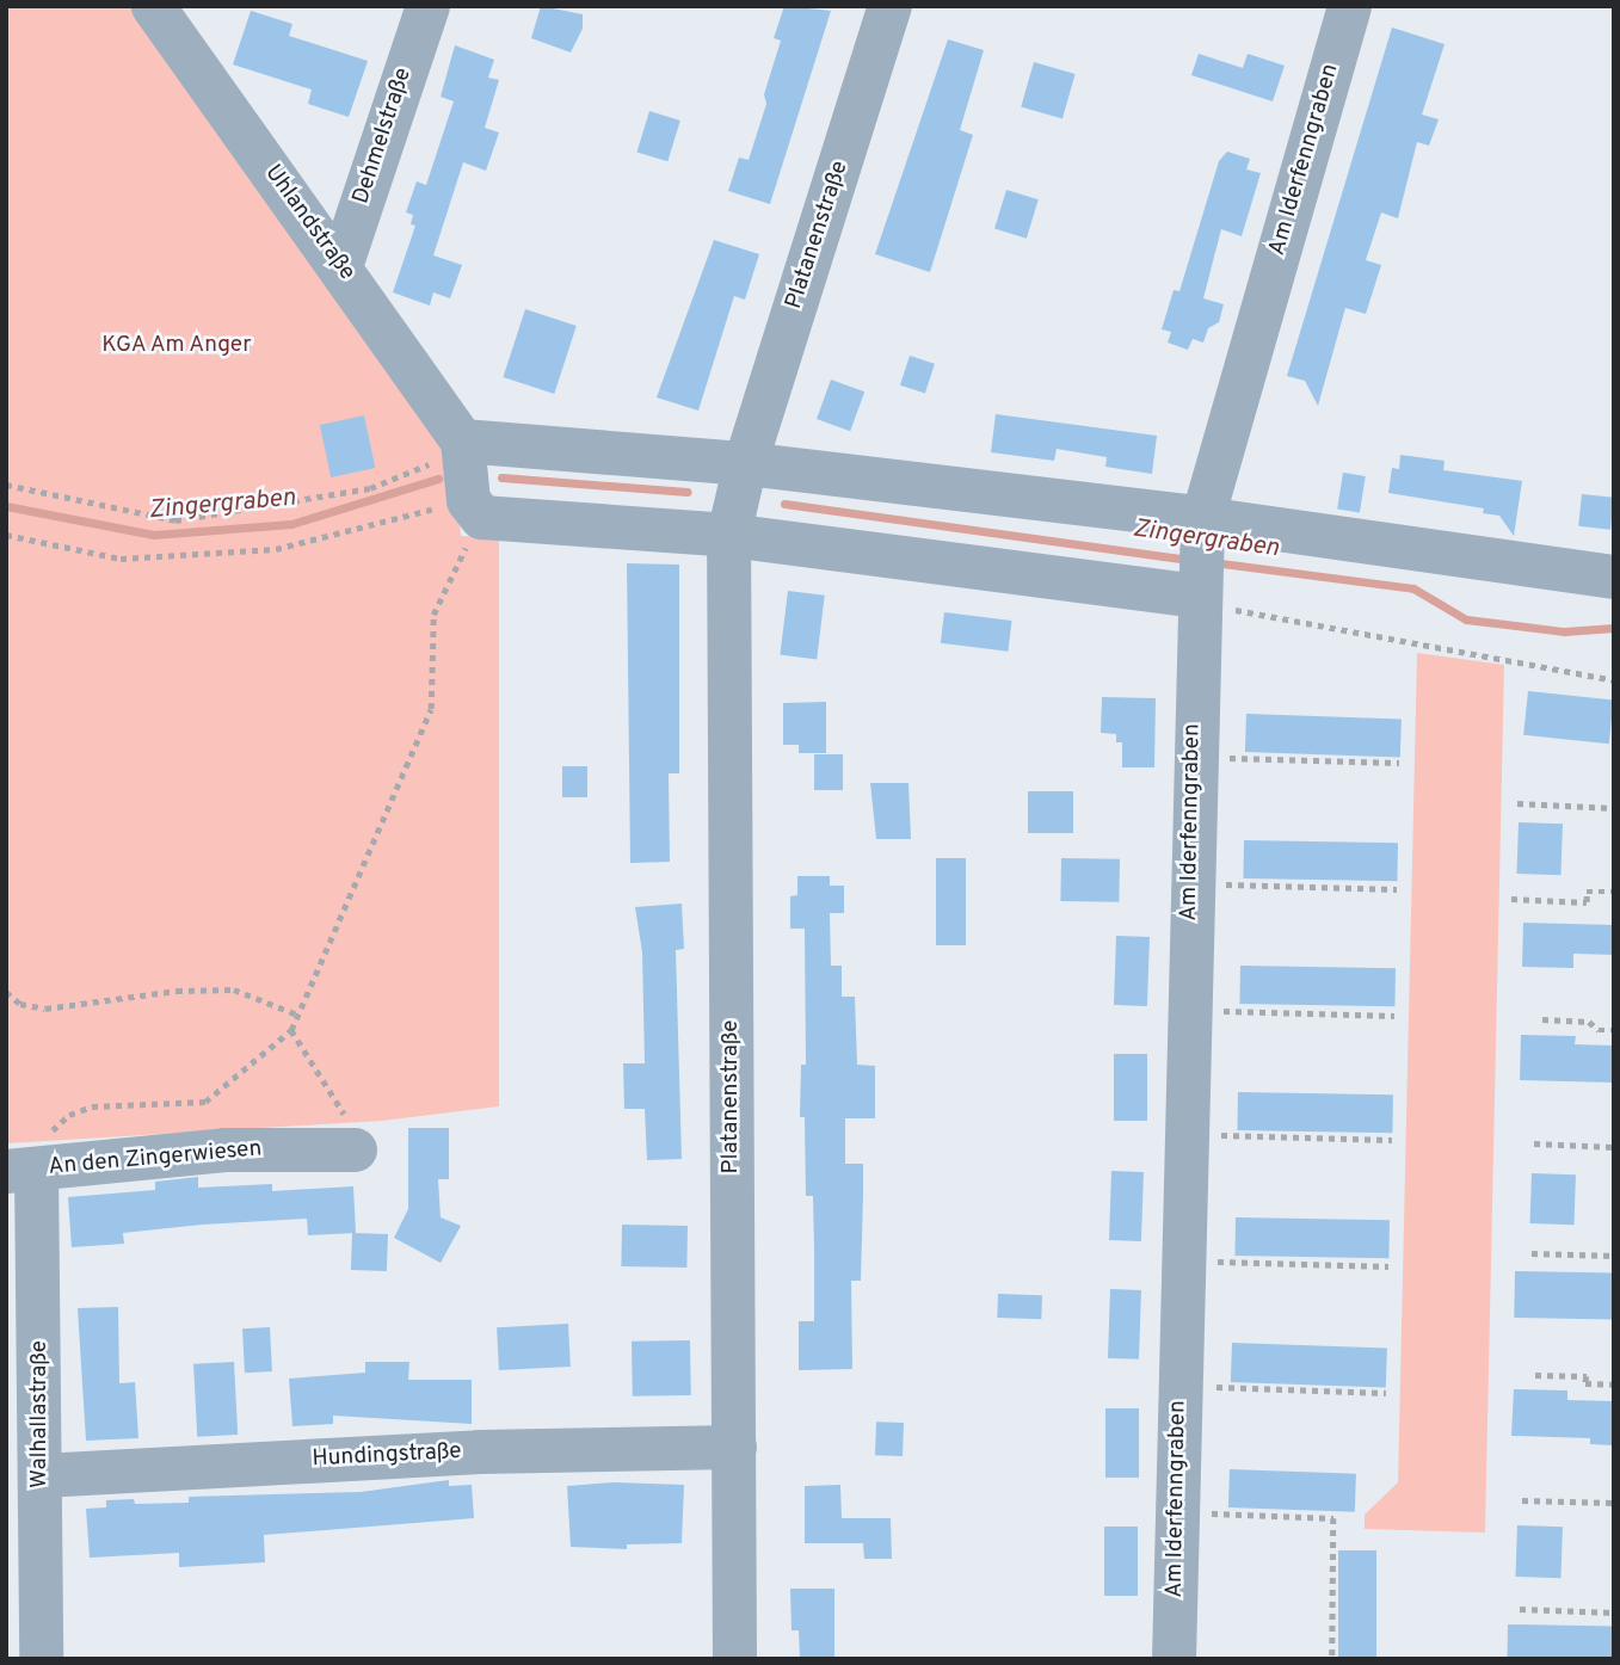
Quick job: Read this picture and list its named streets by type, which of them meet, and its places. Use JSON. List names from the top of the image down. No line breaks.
{"streets":{"street":["Dehmelstraße","Am Iderfenngraben","Uhlandstraße","Platanenstraße","An den Zingerwiesen","Walhallastraße","Hundingstraße"]},"crossings":[["Dehmelstraße","Uhlandstraße"],["Platanenstraße","Hundingstraße"],["An den Zingerwiesen","Walhallastraße"],["Walhallastraße","Hundingstraße"]],"water":["Zingergraben"],"parks":["KGA Am Anger"]}
